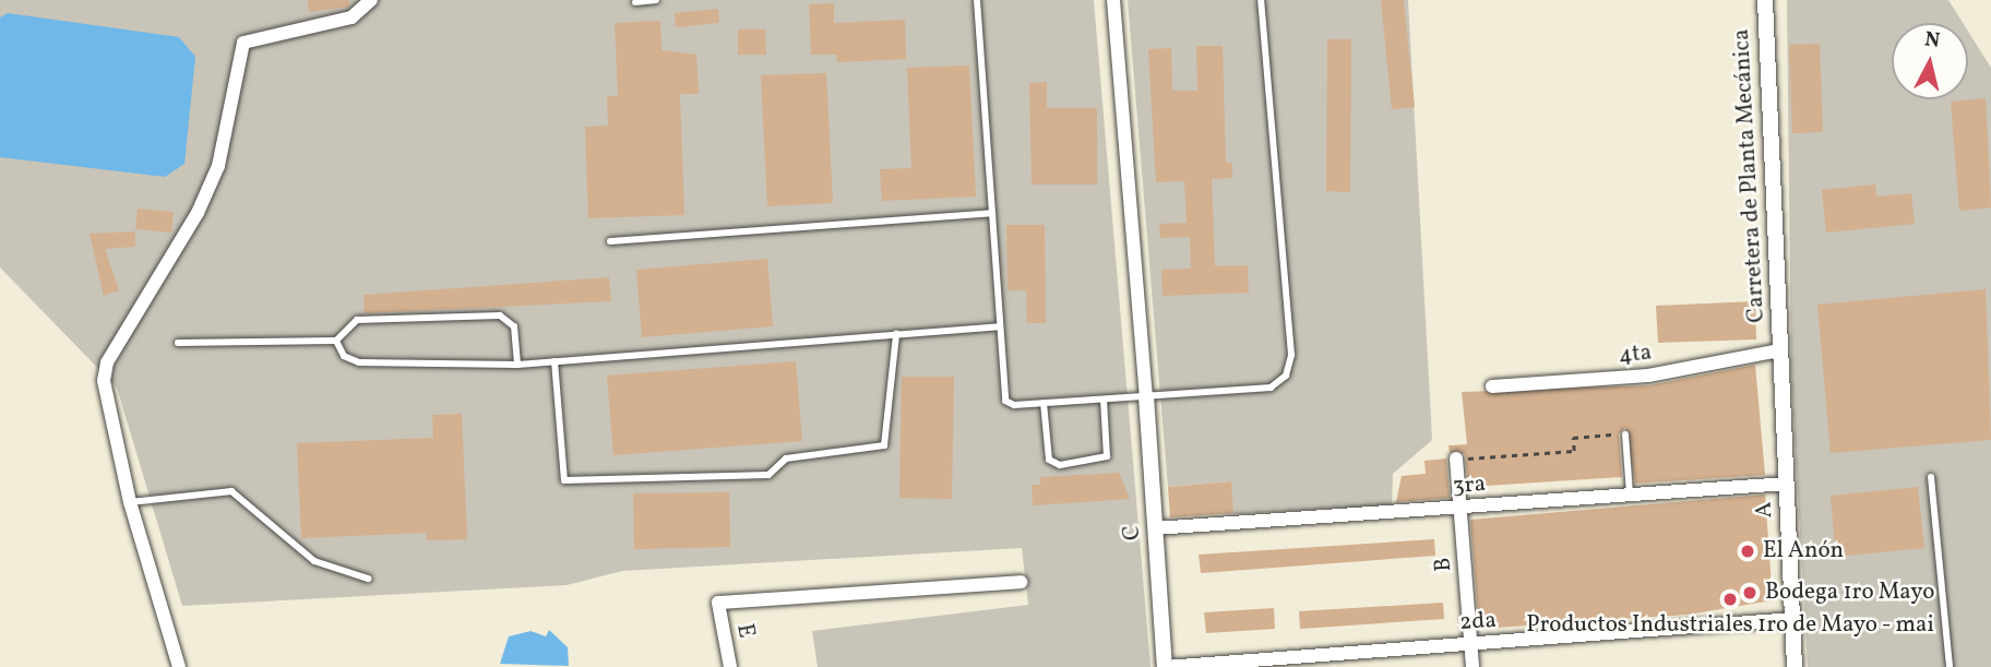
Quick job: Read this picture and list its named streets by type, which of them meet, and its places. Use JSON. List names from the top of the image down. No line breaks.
{"streets":{"street":["Carretera de Planta Mecánica","4ta","3ra","A","C","B","2da","E"]},"crossings":[["Carretera de Planta Mecánica","4ta"],["Carretera de Planta Mecánica","A"],["4ta","A"],["3ra","A"],["3ra","C"],["3ra","B"],["A","2da"],["C","2da"],["B","2da"]],"places":["El Anón","Bodega 1ro Mayo","Productos Industriales 1ro de Mayo - mai"],"north":"top"}
